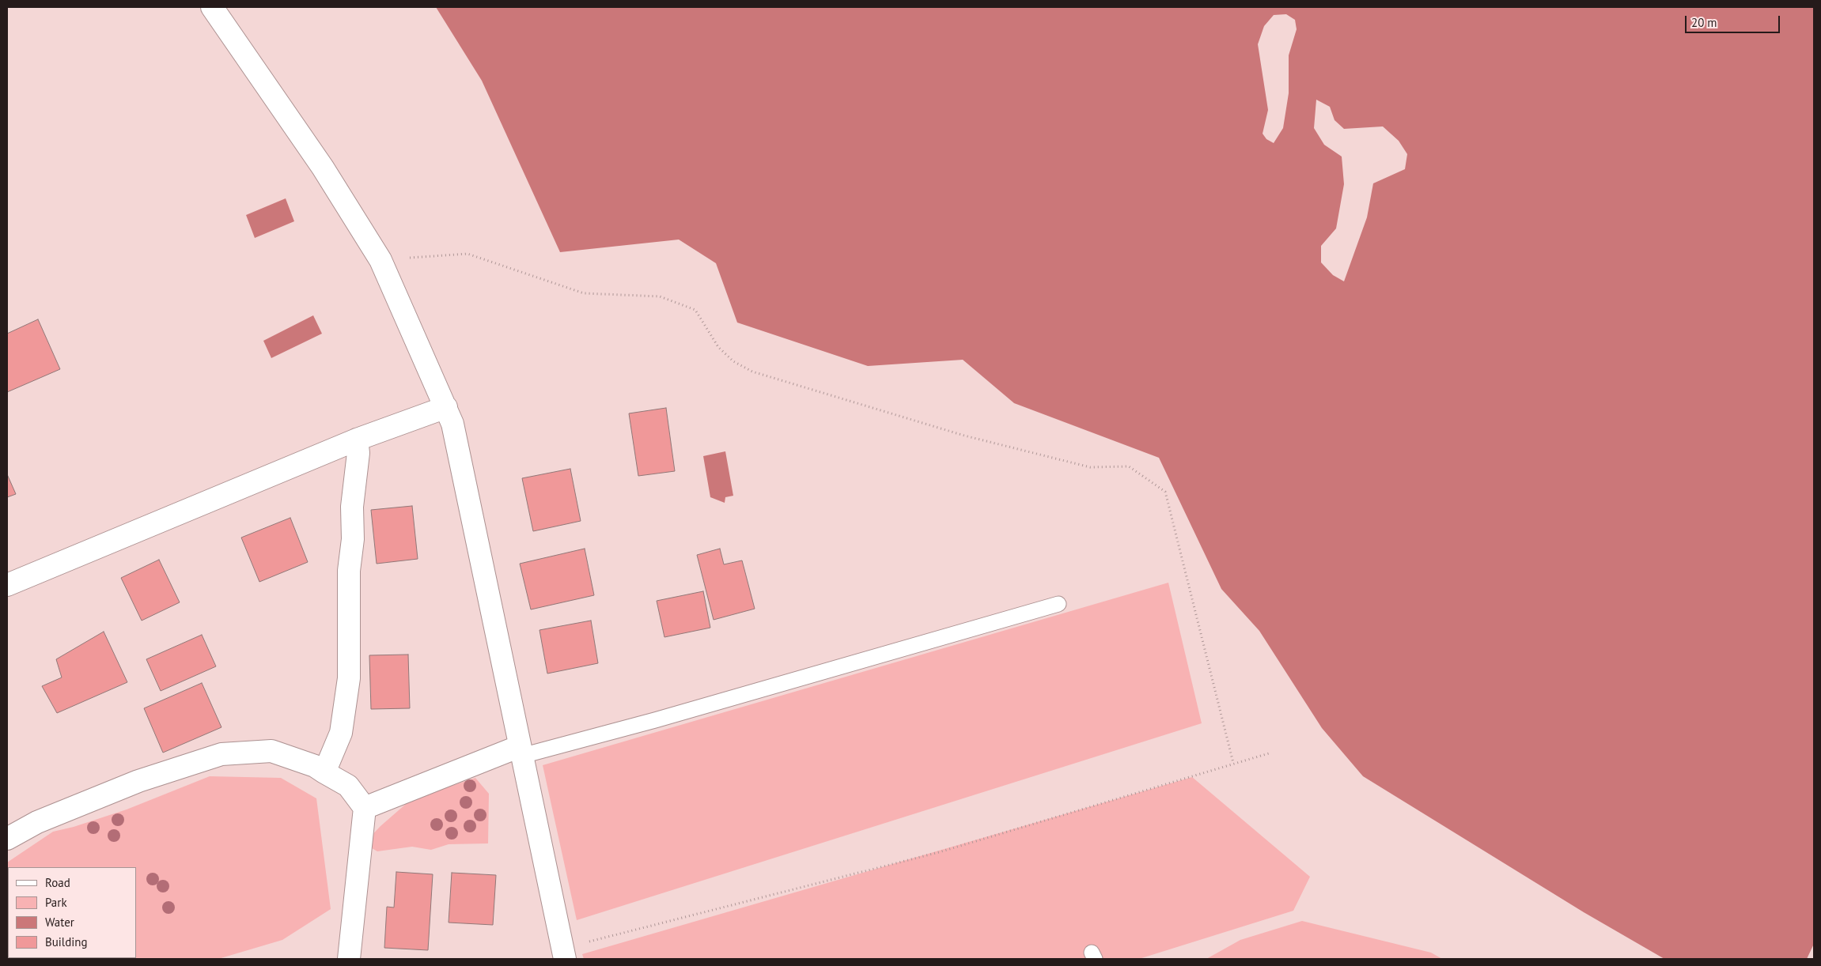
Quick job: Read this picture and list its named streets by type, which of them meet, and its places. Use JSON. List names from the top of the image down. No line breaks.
{"legend":["Road","Park","Water","Building"],"scale_bar":"20 m"}
